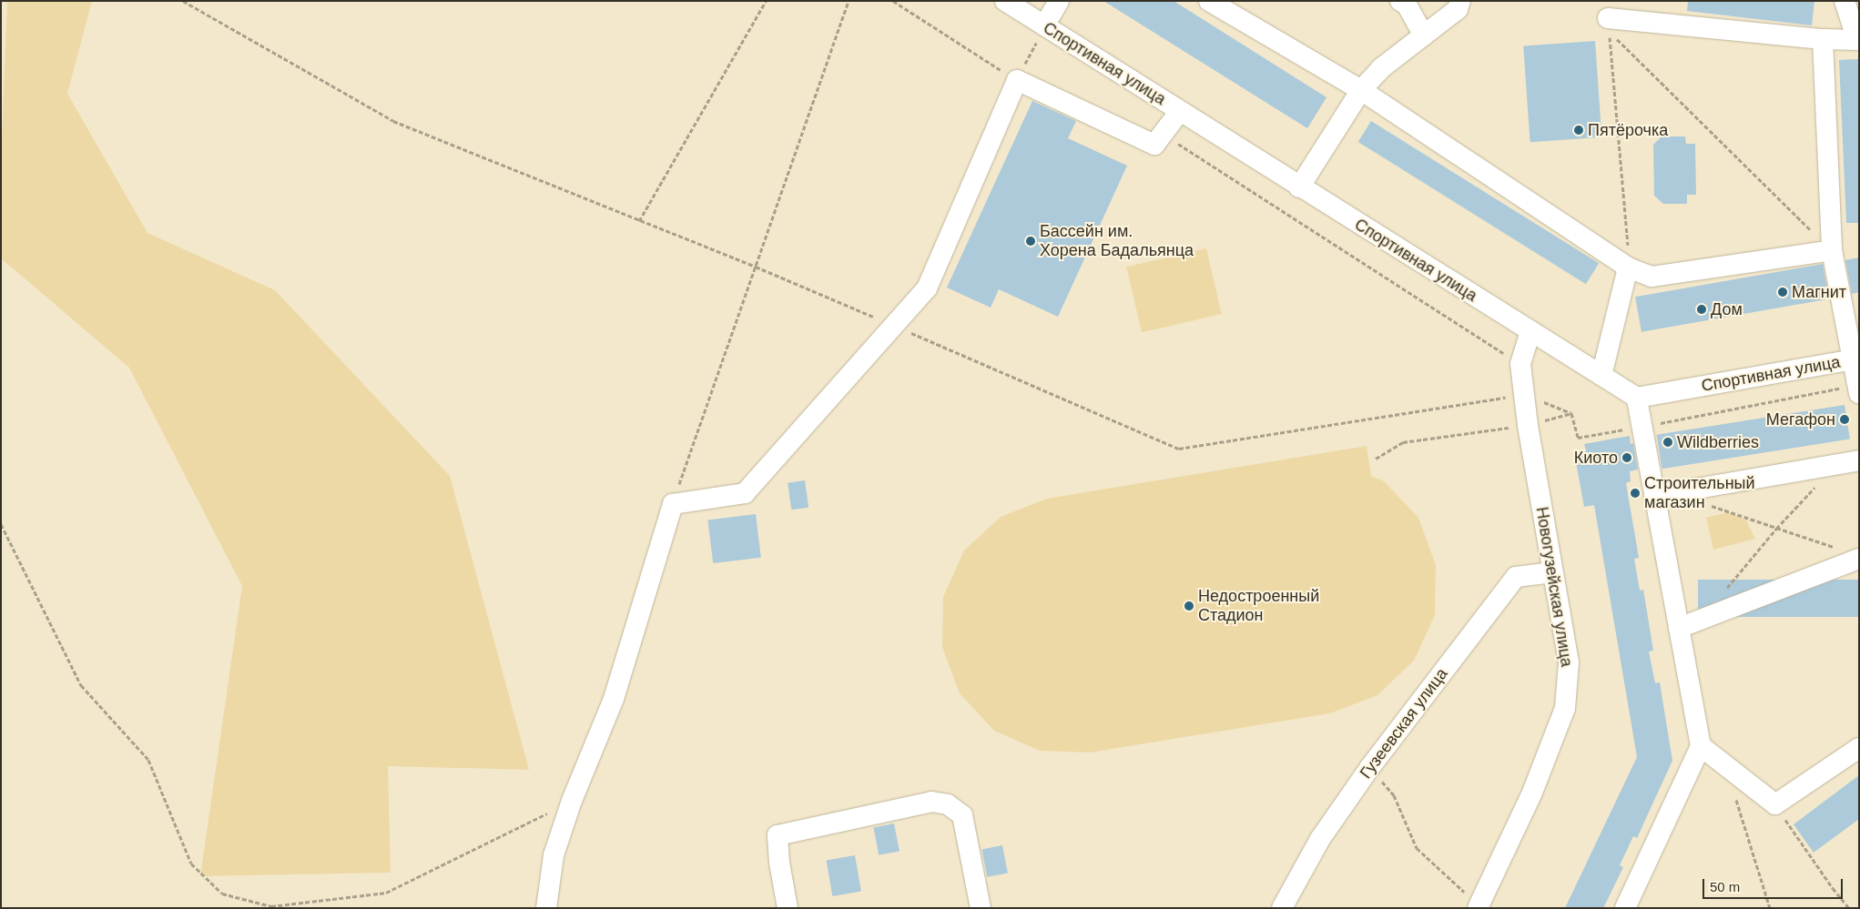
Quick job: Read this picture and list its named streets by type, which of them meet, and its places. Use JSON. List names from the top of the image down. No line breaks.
{"streets":{"street":["Спортивная улица","Новогузейская улица","Гузеевская улица"]},"crossings":[["Спортивная улица","Новогузейская улица"],["Новогузейская улица","Гузеевская улица"]],"places":["Пятёрочка","Бассейн им. Хорена Бадальянца","Магнит","Дом","Мегафон","Wildberries","Киото","Строительный магазин","Недостроенный Стадион"],"scale_bar":"50 m"}
